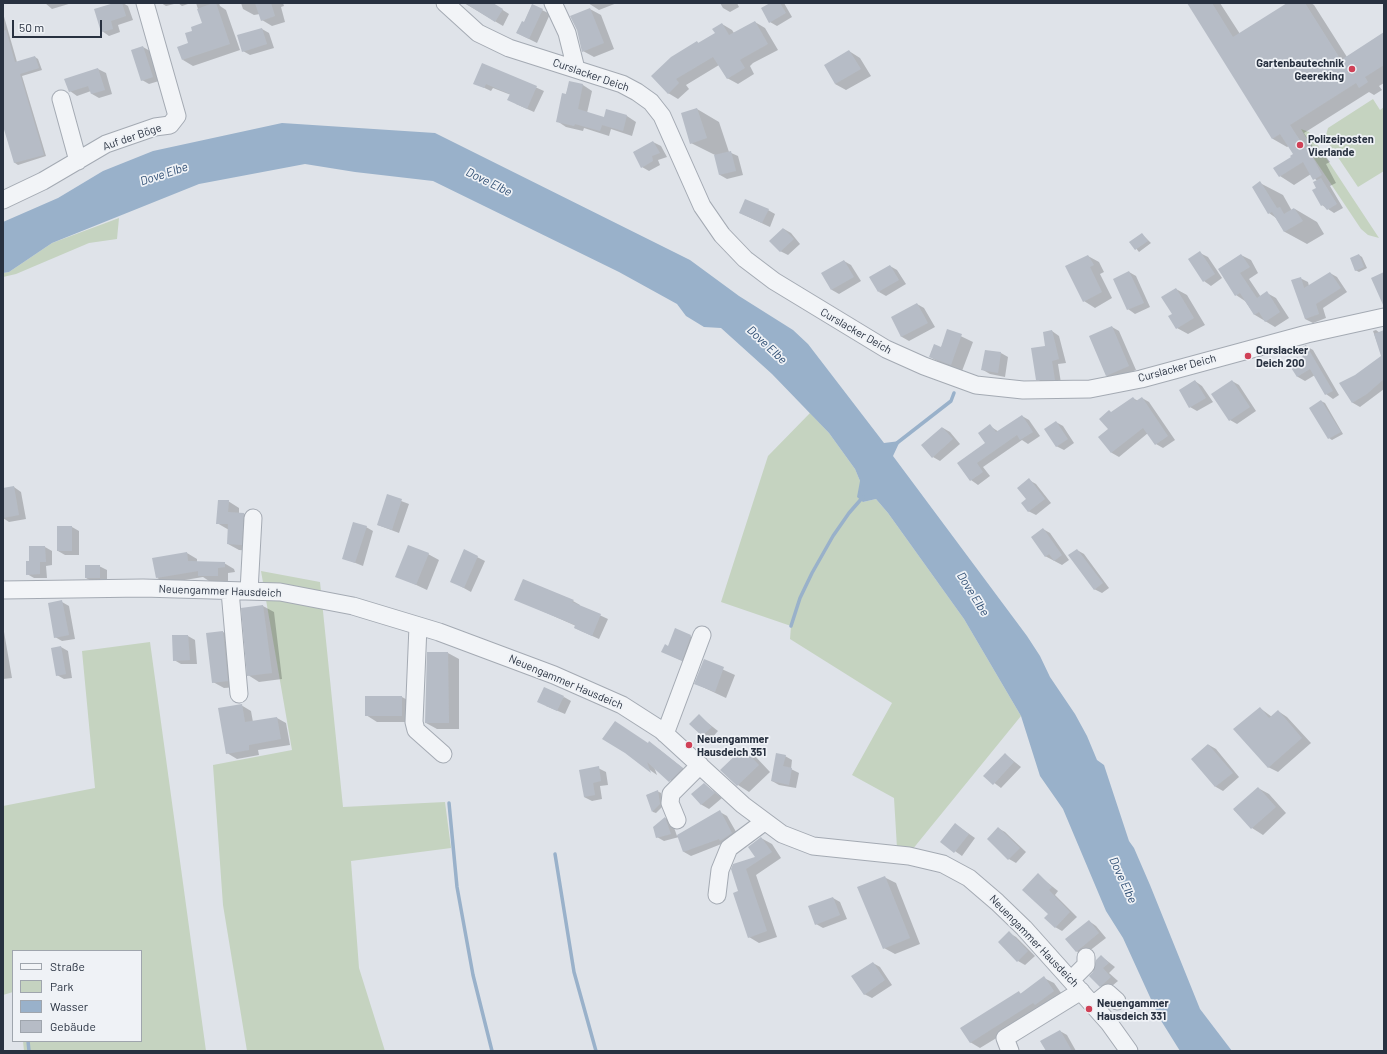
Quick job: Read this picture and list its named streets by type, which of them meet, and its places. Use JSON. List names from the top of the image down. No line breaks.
{"streets":{"street":["Curslacker Deich","Auf der Böge","Neuengammer Hausdeich"]},"water":["Dove Elbe"],"places":["Gartenbautechnik Geereking","Polizeiposten Vierlande","Curslacker Deich 200","Neuengammer Hausdeich 351","Neuengammer Hausdeich 331"],"legend":["Straße","Park","Wasser","Gebäude"],"scale_bar":"50 m"}
